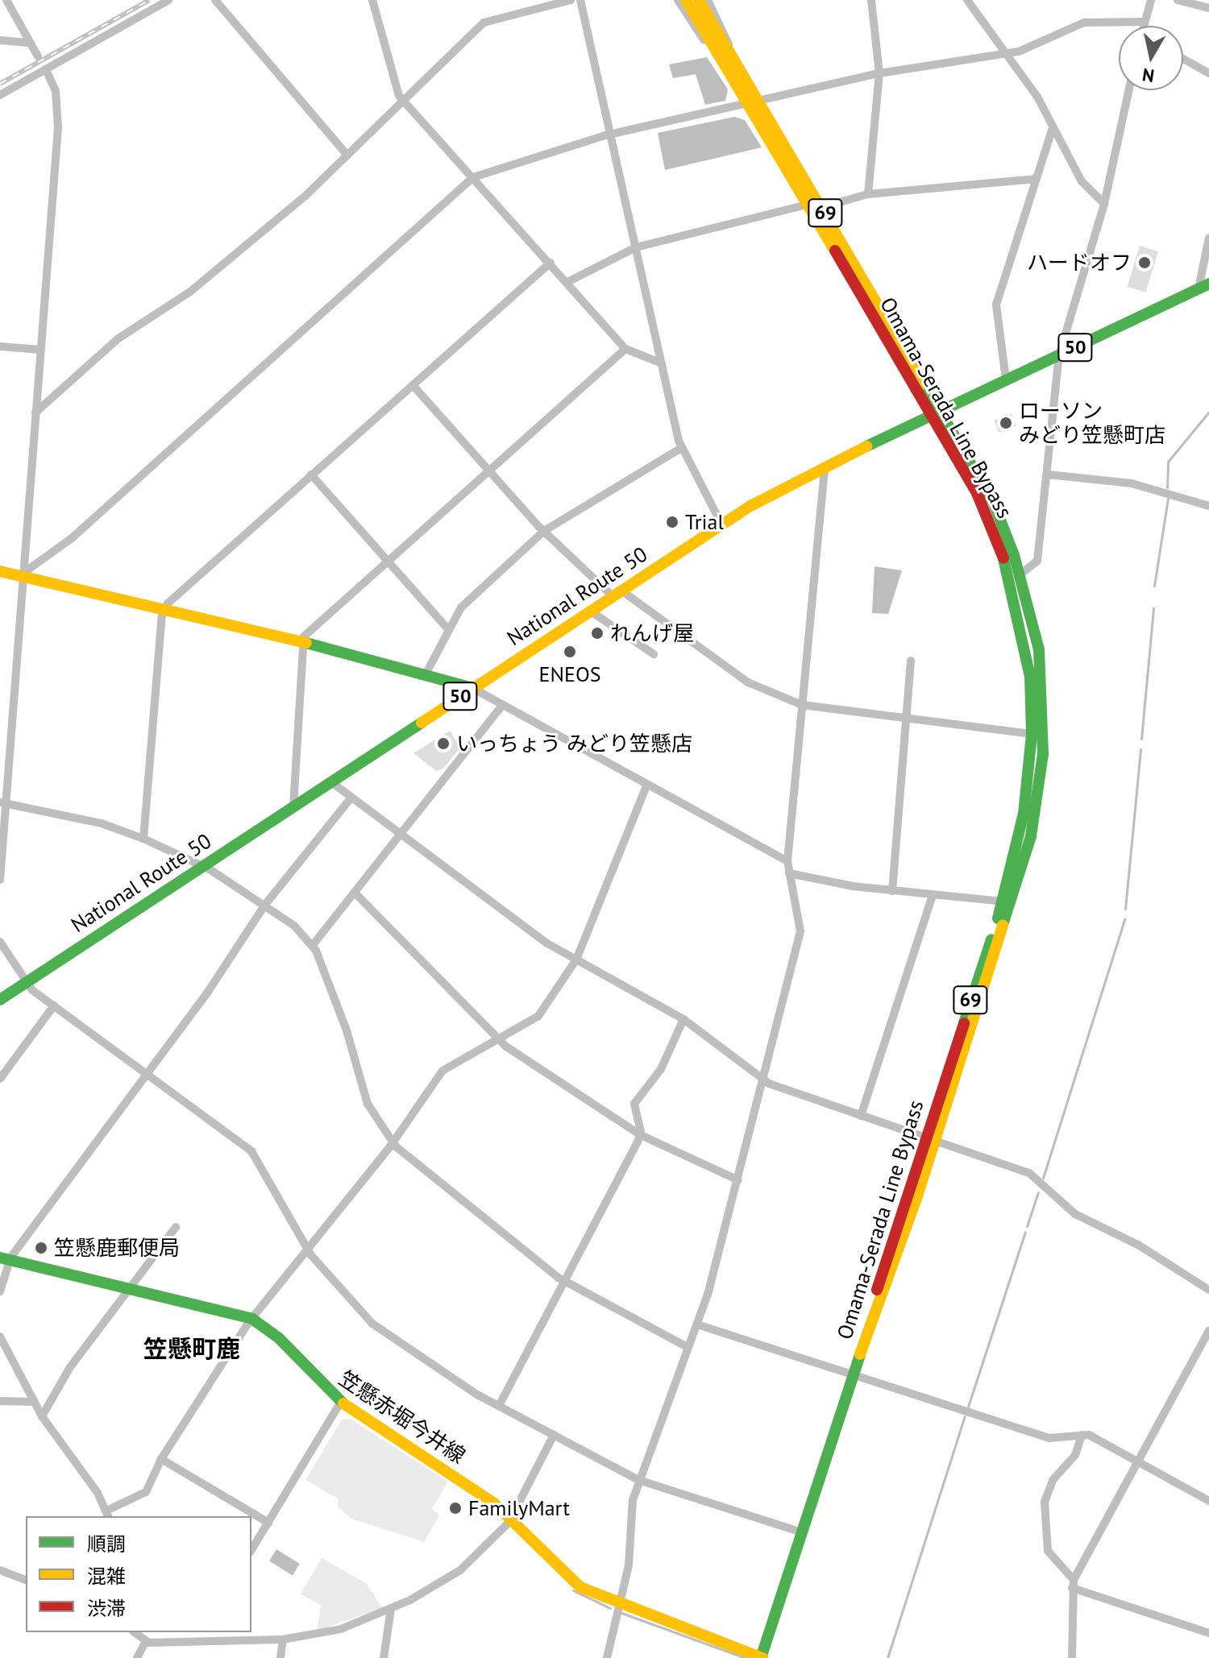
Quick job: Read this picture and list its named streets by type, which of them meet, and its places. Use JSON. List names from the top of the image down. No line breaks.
{"streets":{"main road":["69","50","Omama-Serada Line Bypass","National Route 50","笠懸赤堀今井線"]},"crossings":[["Omama-Serada Line Bypass","National Route 50"],["Omama-Serada Line Bypass","笠懸赤堀今井線"]],"districts":["笠懸町鹿"],"places":["ハードオフ","ローソン みどり笠懸町店","Trial","れんげ屋","ENEOS","いっちょう みどり笠懸店","笠懸鹿郵便局","FamilyMart"],"legend":["順調","混雑","渋滞"],"north":"bottom"}
